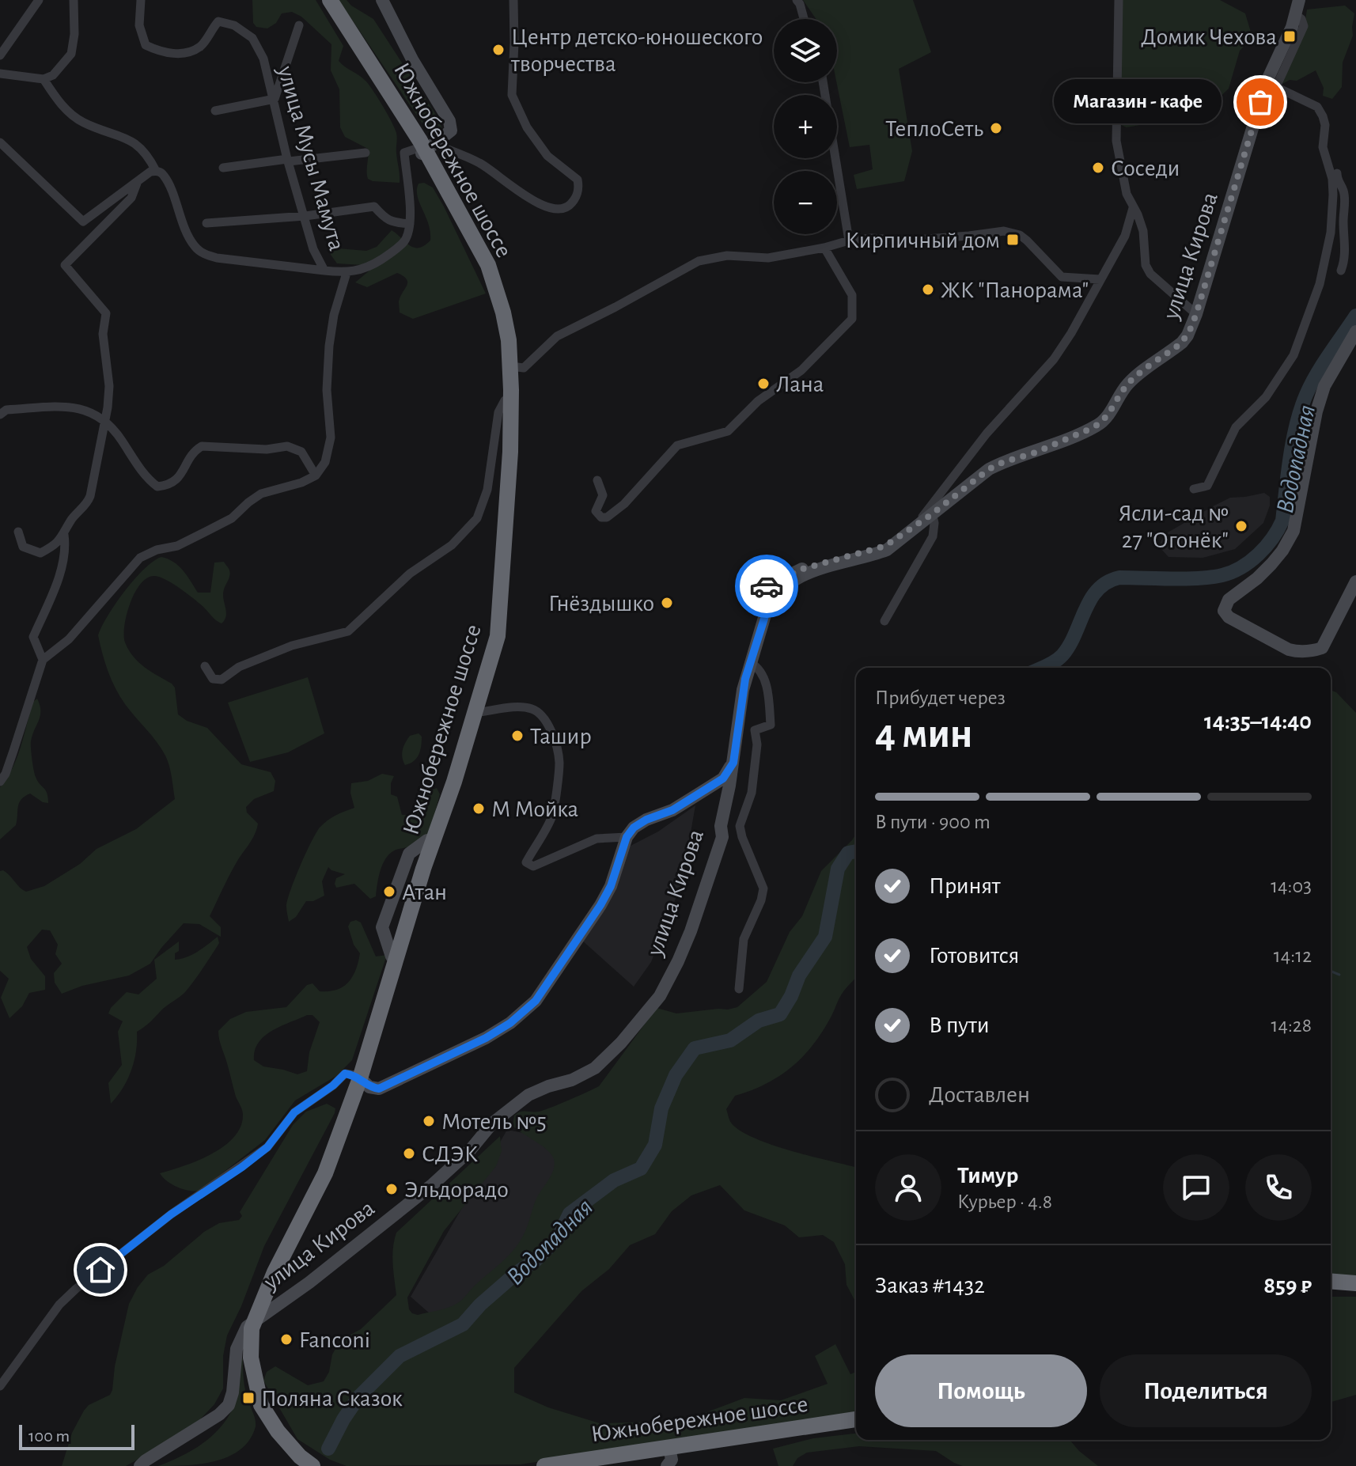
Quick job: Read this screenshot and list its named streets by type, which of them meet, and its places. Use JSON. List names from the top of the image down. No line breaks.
{"streets":{"highway":["Южнобережное шоссе"],"main road":["улица Кирова"],"street":["улица Мусы Мамута"]},"crossings":[["Южнобережное шоссе","улица Кирова"]],"water":["Водопадная"],"places":{"transit":["Домик Чехова","Кирпичный дом","Поляна Сказок"],"other":["Центр детско-юношеского творчества","Магазин - кафе","ТеплоСеть","Соседи","ЖК \"Панорама\"","Лана","Ясли-сад № 27 \"Огонёк\"","Гнёздышко","Ташир","М Мойка","Атан","Мотель №5","СДЭК","Эльдорадо","Fanconi"]},"scale_bar":"100 m","page":{"map_buttons":["+","−"],"bubble":"Магазин - кафе","heading":["4 мин","Прибудет через","14:35–14:40"],"panel":["Тимур","Курьер · 4.8","Заказ #1432","859 ₽"],"bar":"В пути · 900 m","list":[["Принят","14:03"],["Готовится","14:12"],["В пути","14:28"],"Доставлен"],"buttons":["Помощь","Поделиться"],"scale":"100 m"}}
